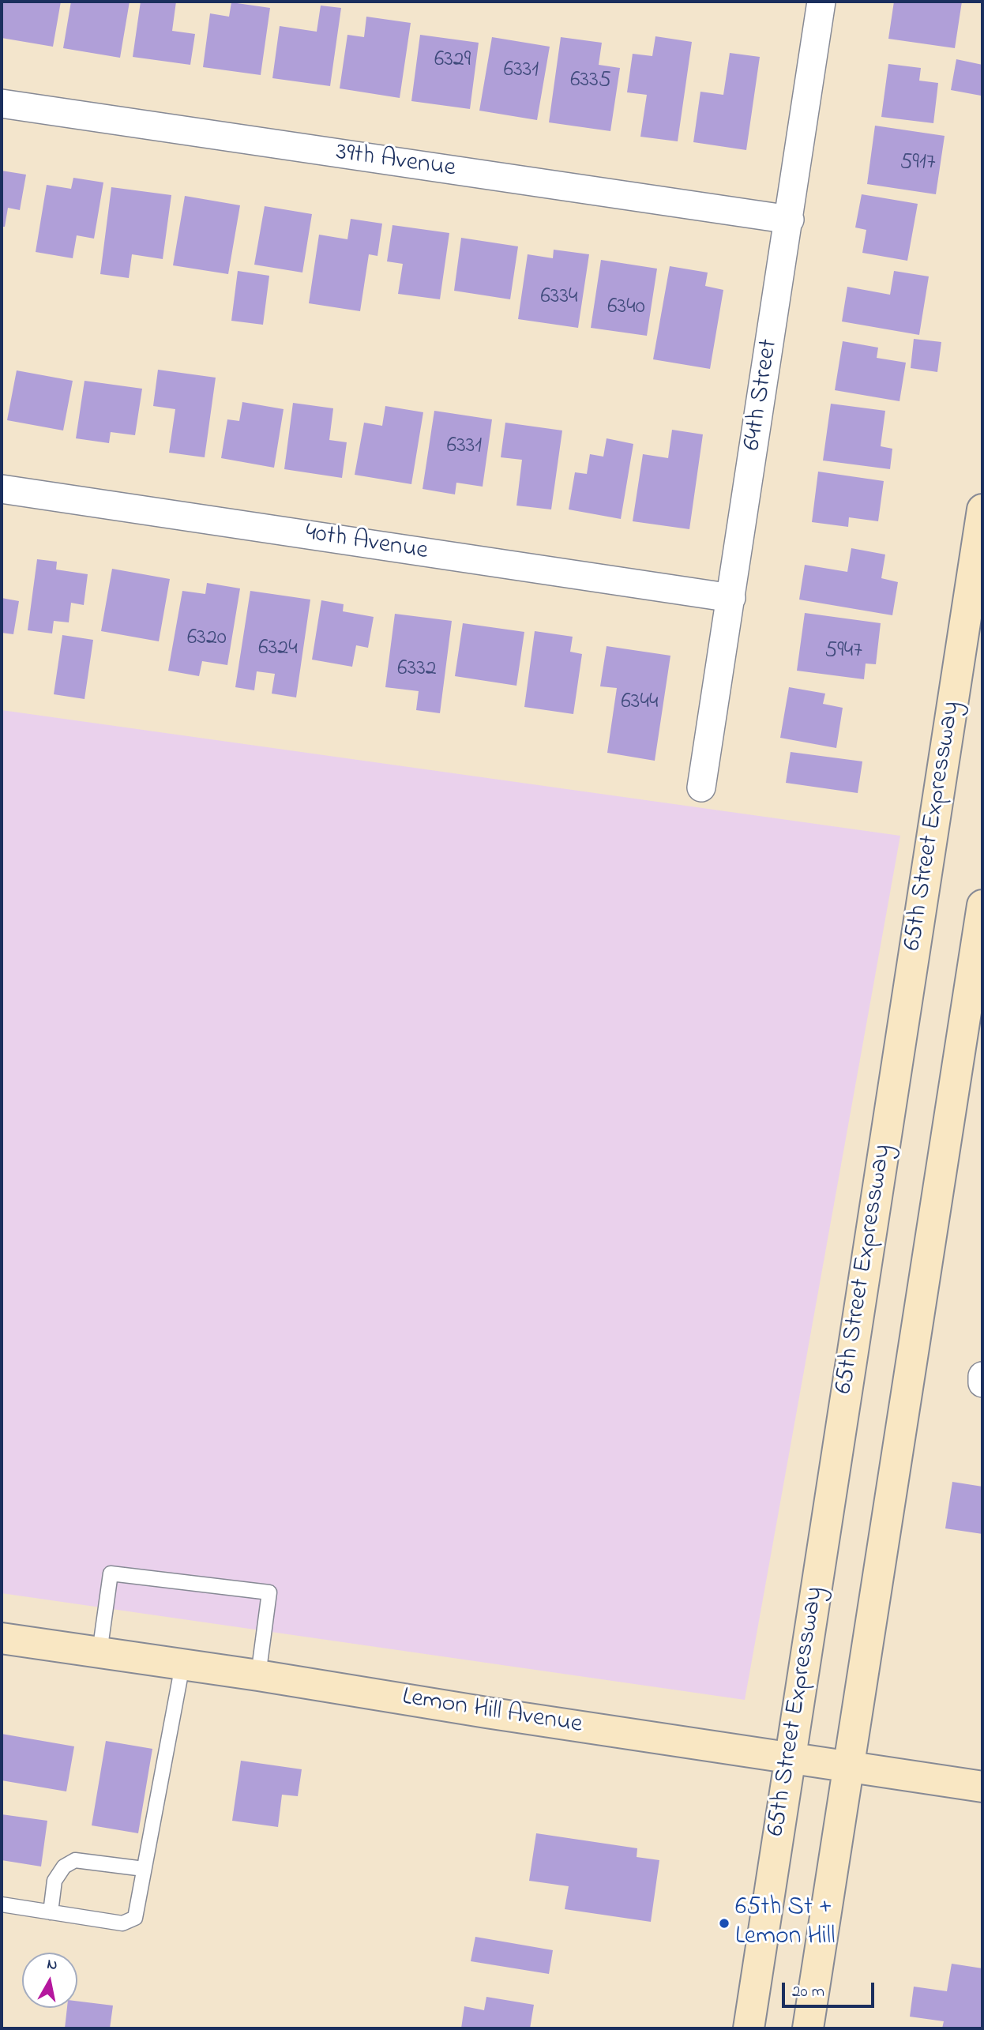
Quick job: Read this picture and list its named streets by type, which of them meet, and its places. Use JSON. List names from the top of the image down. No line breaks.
{"streets":{"main road":["65th Street Expressway","Lemon Hill Avenue"],"street":["39th Avenue","64th Street","40th Avenue"]},"crossings":[["39th Avenue","64th Street"],["64th Street","40th Avenue"],["65th Street Expressway","Lemon Hill Avenue"]],"places":["65th St + Lemon Hill"],"house_numbers":["6329","6331","6335","5917","6334","6340","6331","6320","6324","5947","6332","6344"],"scale_bar":"20 m","north":"top"}
